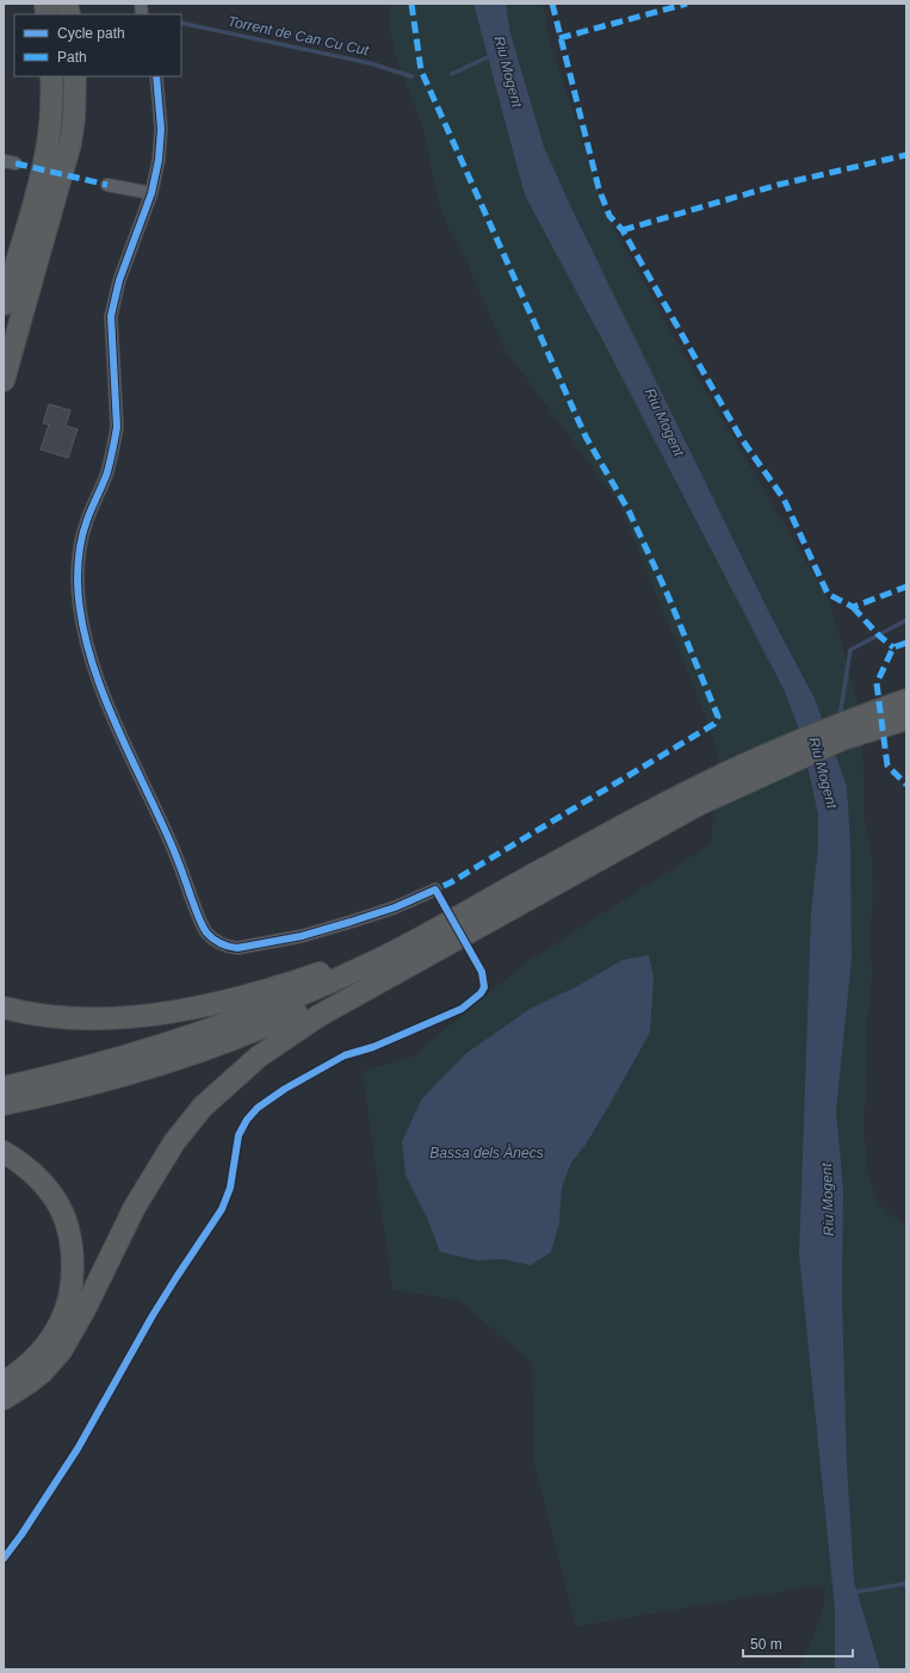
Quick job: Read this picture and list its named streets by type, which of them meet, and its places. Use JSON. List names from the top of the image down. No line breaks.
{"water":["Torrent de Can Cu Cut","Riu Mogent","Bassa dels Ànecs"],"legend":["Cycle path","Path"],"scale_bar":"50 m"}
